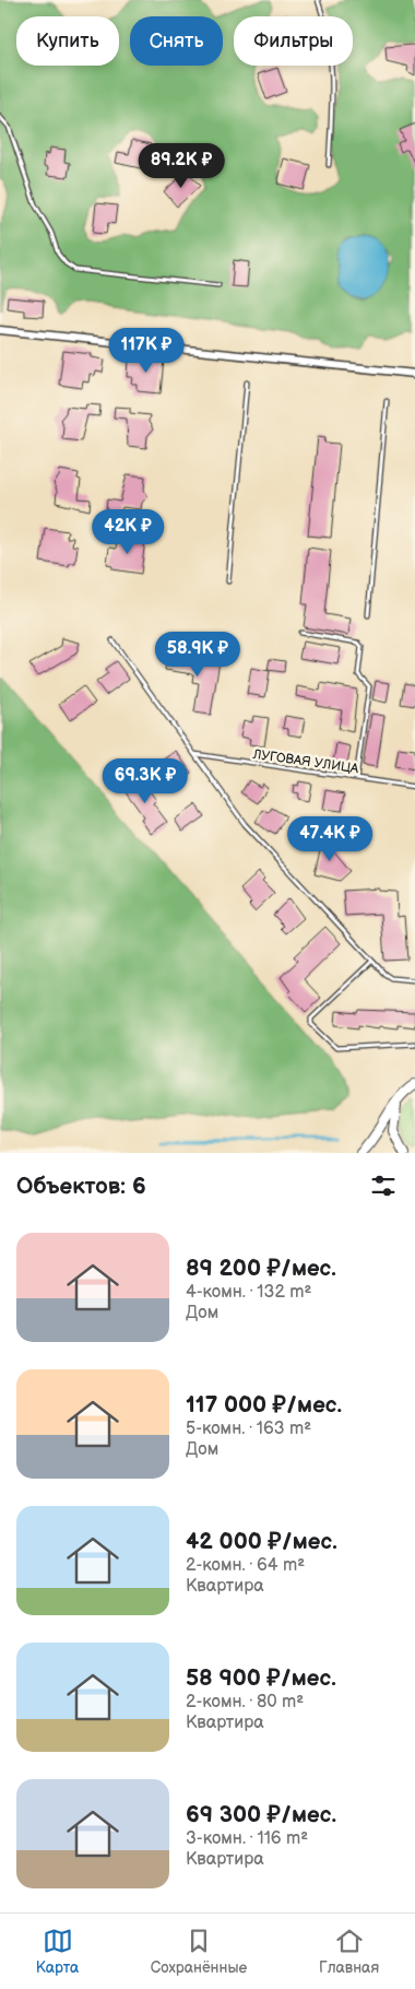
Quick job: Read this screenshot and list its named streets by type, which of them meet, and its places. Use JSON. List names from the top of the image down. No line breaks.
{"streets":{"lane":["ЛУГОВАЯ УЛИЦА"]},"page":{"chip":["Купить","Снять","Фильтры"],"price":["89.2K ₽","117K ₽","42K ₽","58.9K ₽","69.3K ₽","47.4K ₽"],"heading":"Объектов: 6","list":[{"name":"89 200 ₽/мес.","note":"4-комн. · 132 m² · Дом"},{"name":"117 000 ₽/мес.","note":"5-комн. · 163 m² · Дом"},{"name":"42 000 ₽/мес.","note":"2-комн. · 64 m² · Квартира"},{"name":"58 900 ₽/мес.","note":"2-комн. · 80 m² · Квартира"},{"name":"69 300 ₽/мес.","note":"3-комн. · 116 m² · Квартира"}],"tabs":["Карта","Сохранённые","Главная"]}}
